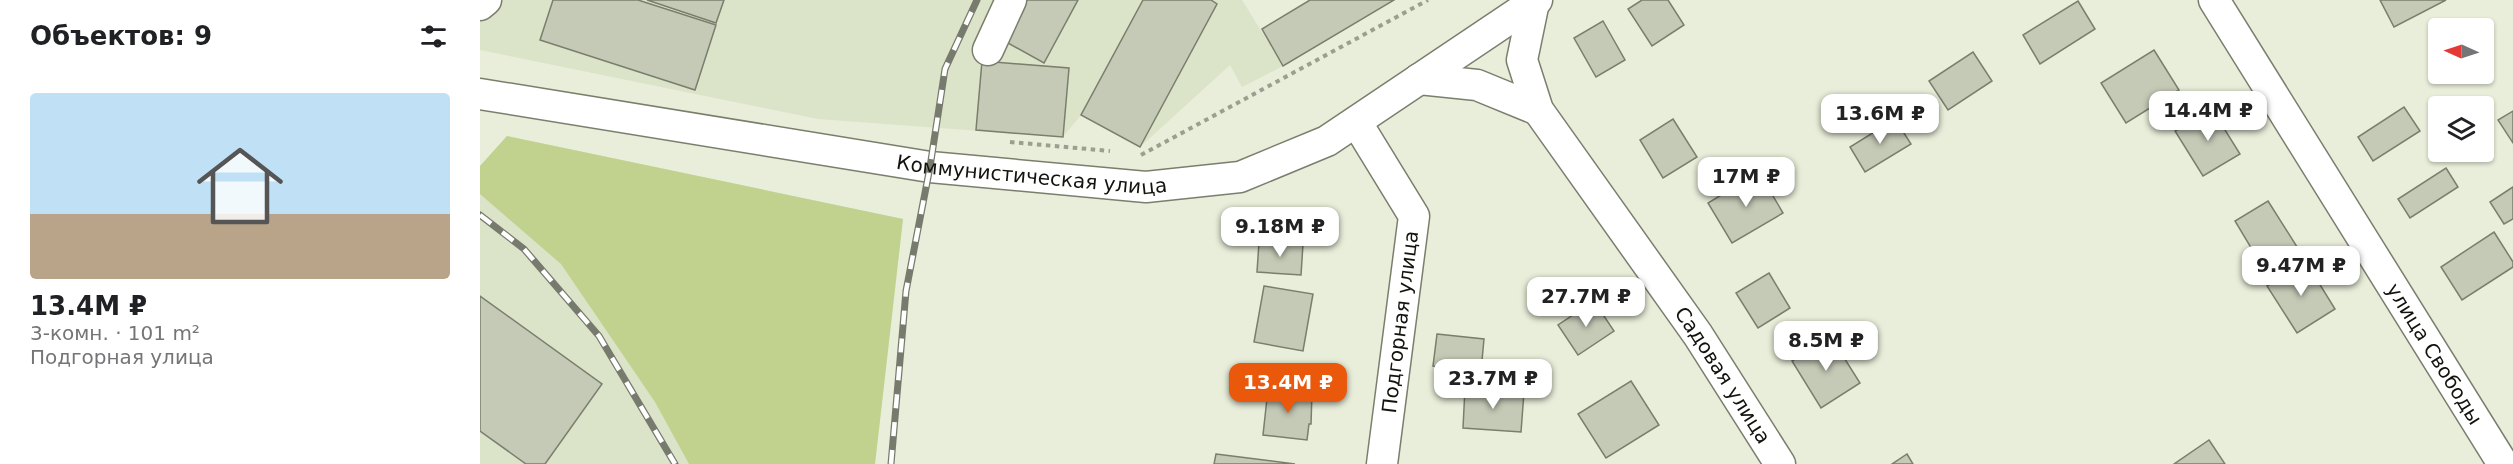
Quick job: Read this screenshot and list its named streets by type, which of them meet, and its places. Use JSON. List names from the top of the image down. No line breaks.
{"streets":{"street":["Коммунистическая улица","Подгорная улица","улица Свободы","Садовая улица"]},"crossings":[["Коммунистическая улица","Подгорная улица"],["Коммунистическая улица","Садовая улица"]],"north":"left","page":{"heading":"Объектов: 9","list":[{"name":"13.4M ₽","note":"3-комн. · 101 m² · Подгорная улица"}],"price":["14.4M ₽","13.6M ₽","17M ₽","9.18M ₽","9.47M ₽","27.7M ₽","8.5M ₽","23.7M ₽","13.4M ₽"]}}
